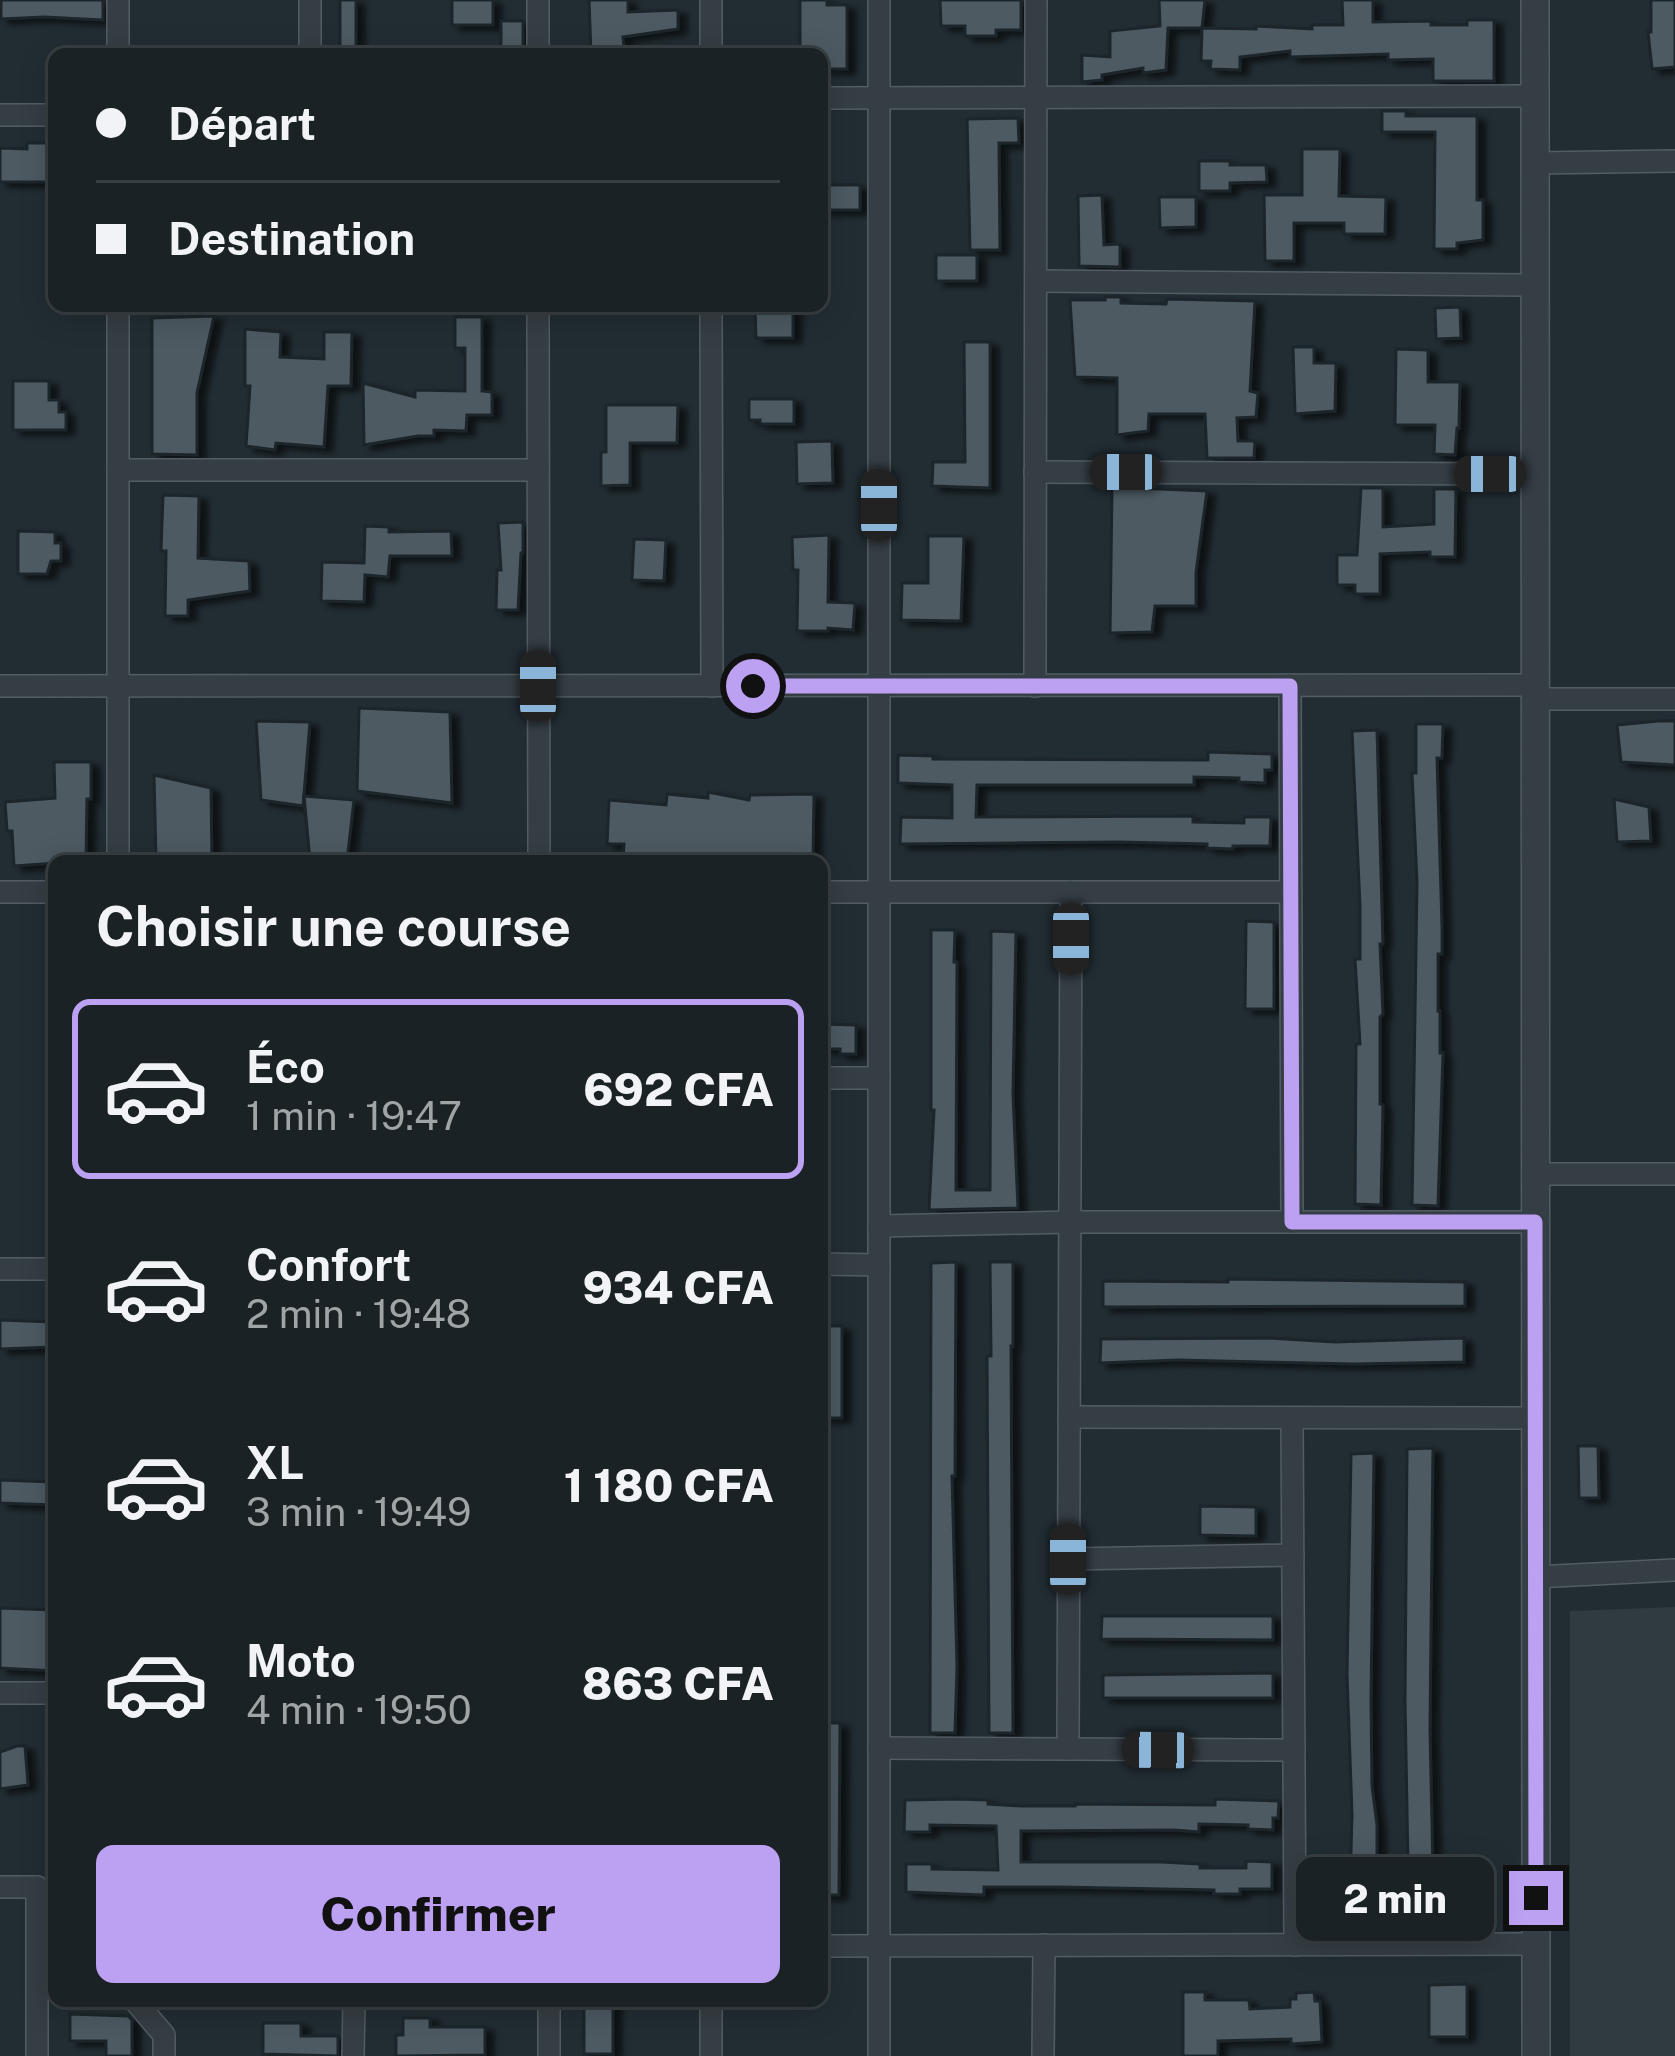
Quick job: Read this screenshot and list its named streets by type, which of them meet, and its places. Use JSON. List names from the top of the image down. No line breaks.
{"page":{"banner":["Départ","Destination"],"heading":"Choisir une course","list":[{"name":"Éco","note":"1 min · 19:47","value":"692 CFA"},{"name":"Confort","note":"2 min · 19:48","value":"934 CFA"},{"name":"XL","note":"3 min · 19:49","value":"1 180 CFA"},{"name":"Moto","note":"4 min · 19:50","value":"863 CFA"}],"buttons":"Confirmer","bubble":"2 min"}}
